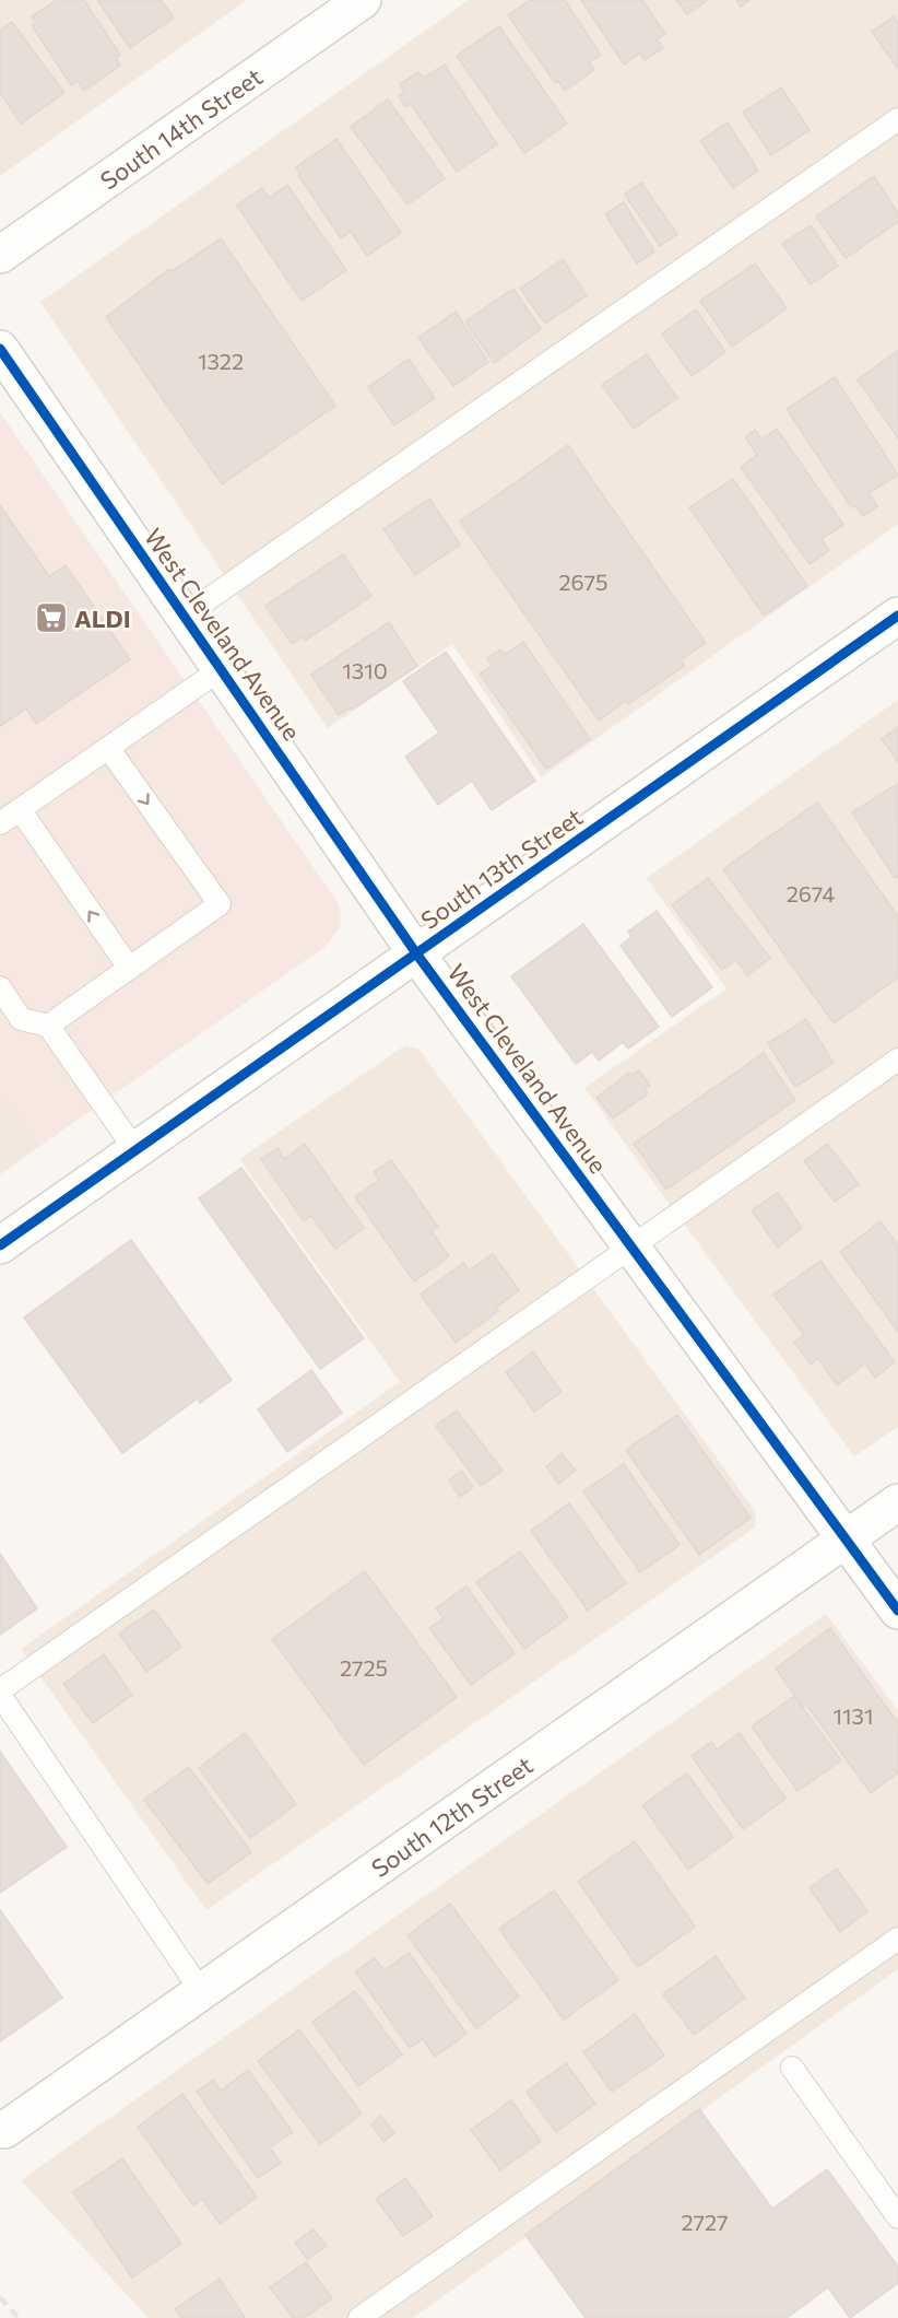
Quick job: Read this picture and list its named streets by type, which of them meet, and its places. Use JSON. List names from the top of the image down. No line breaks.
{"streets":{"street":["South 14th Street","West Cleveland Avenue","South 13th Street","South 12th Street"]},"crossings":[["West Cleveland Avenue","South 13th Street"],["West Cleveland Avenue","South 12th Street"]],"places":{"supermarket":["ALDI"]},"house_numbers":["1322","2675","1310","2674","2725","1131","2727"]}
